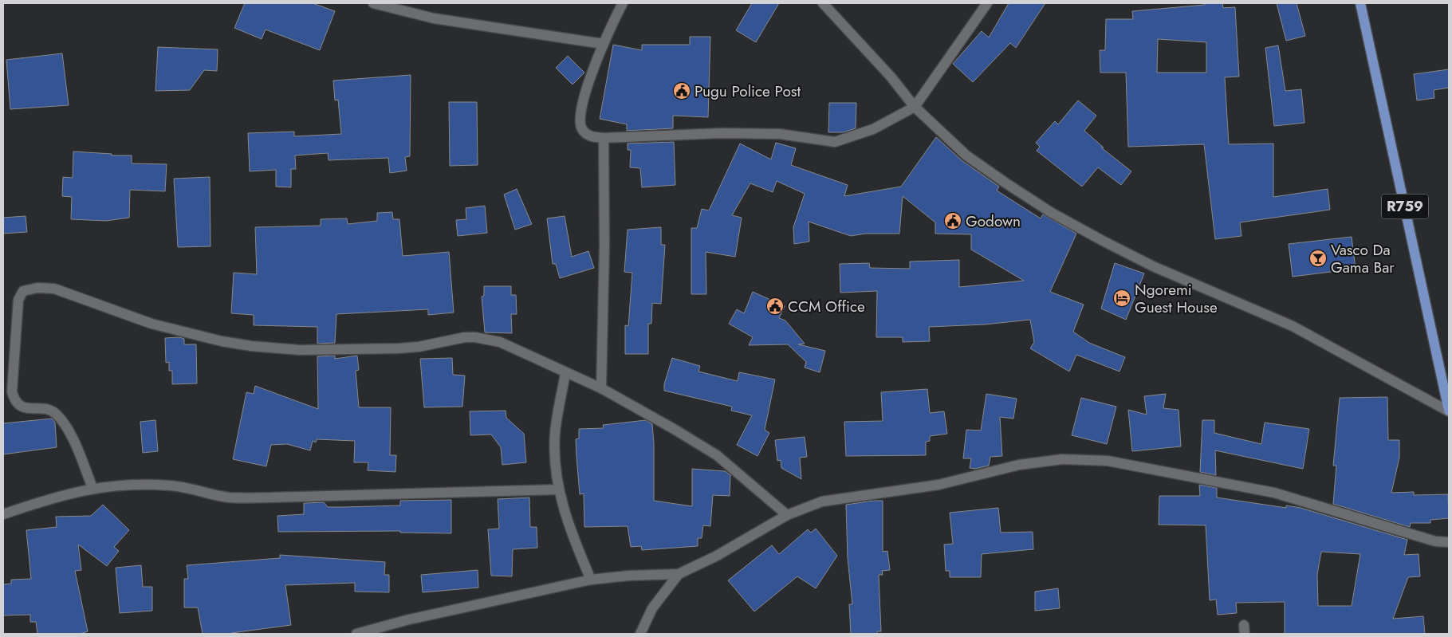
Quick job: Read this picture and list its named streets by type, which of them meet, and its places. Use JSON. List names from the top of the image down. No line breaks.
{"streets":{"main road":["R759"]},"places":{"public building":["Pugu Police Post","Godown","CCM Office"],"bar":["Vasco Da Gama Bar"],"hotel":["Ngoremi Guest House"]}}
